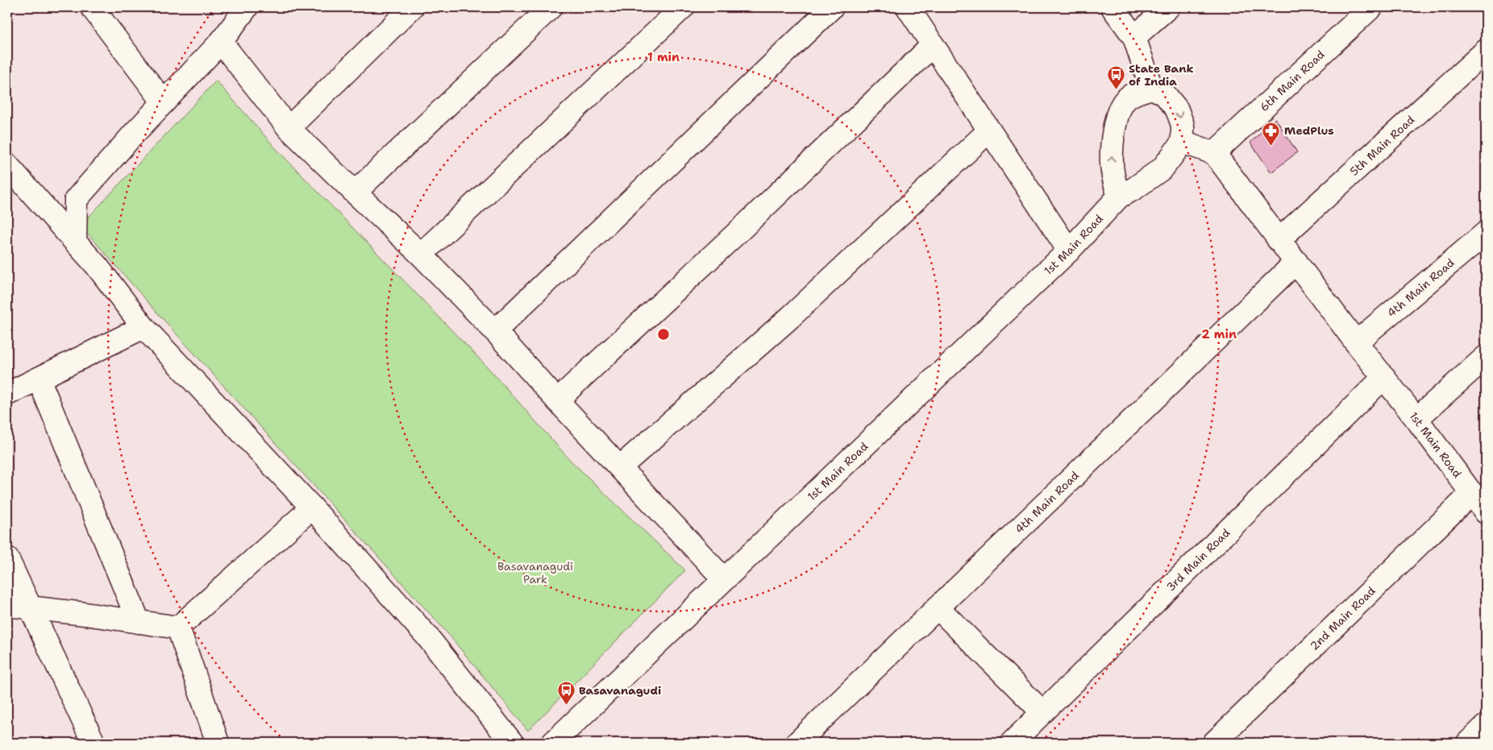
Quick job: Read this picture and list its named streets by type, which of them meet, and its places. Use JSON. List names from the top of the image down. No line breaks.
{"streets":{"street":["6th Main Road","5th Main Road","1st Main Road","4th Main Road","3rd Main Road","2nd Main Road"]},"crossings":[["6th Main Road","1st Main Road"],["5th Main Road","1st Main Road"],["1st Main Road","4th Main Road"],["1st Main Road","3rd Main Road"],["1st Main Road","2nd Main Road"]],"parks":["Basavanagudi Park"],"places":{"bus stop":["State Bank of India","Basavanagudi"],"pharmacy":["MedPlus"]},"rings":["1 min","2 min"]}
